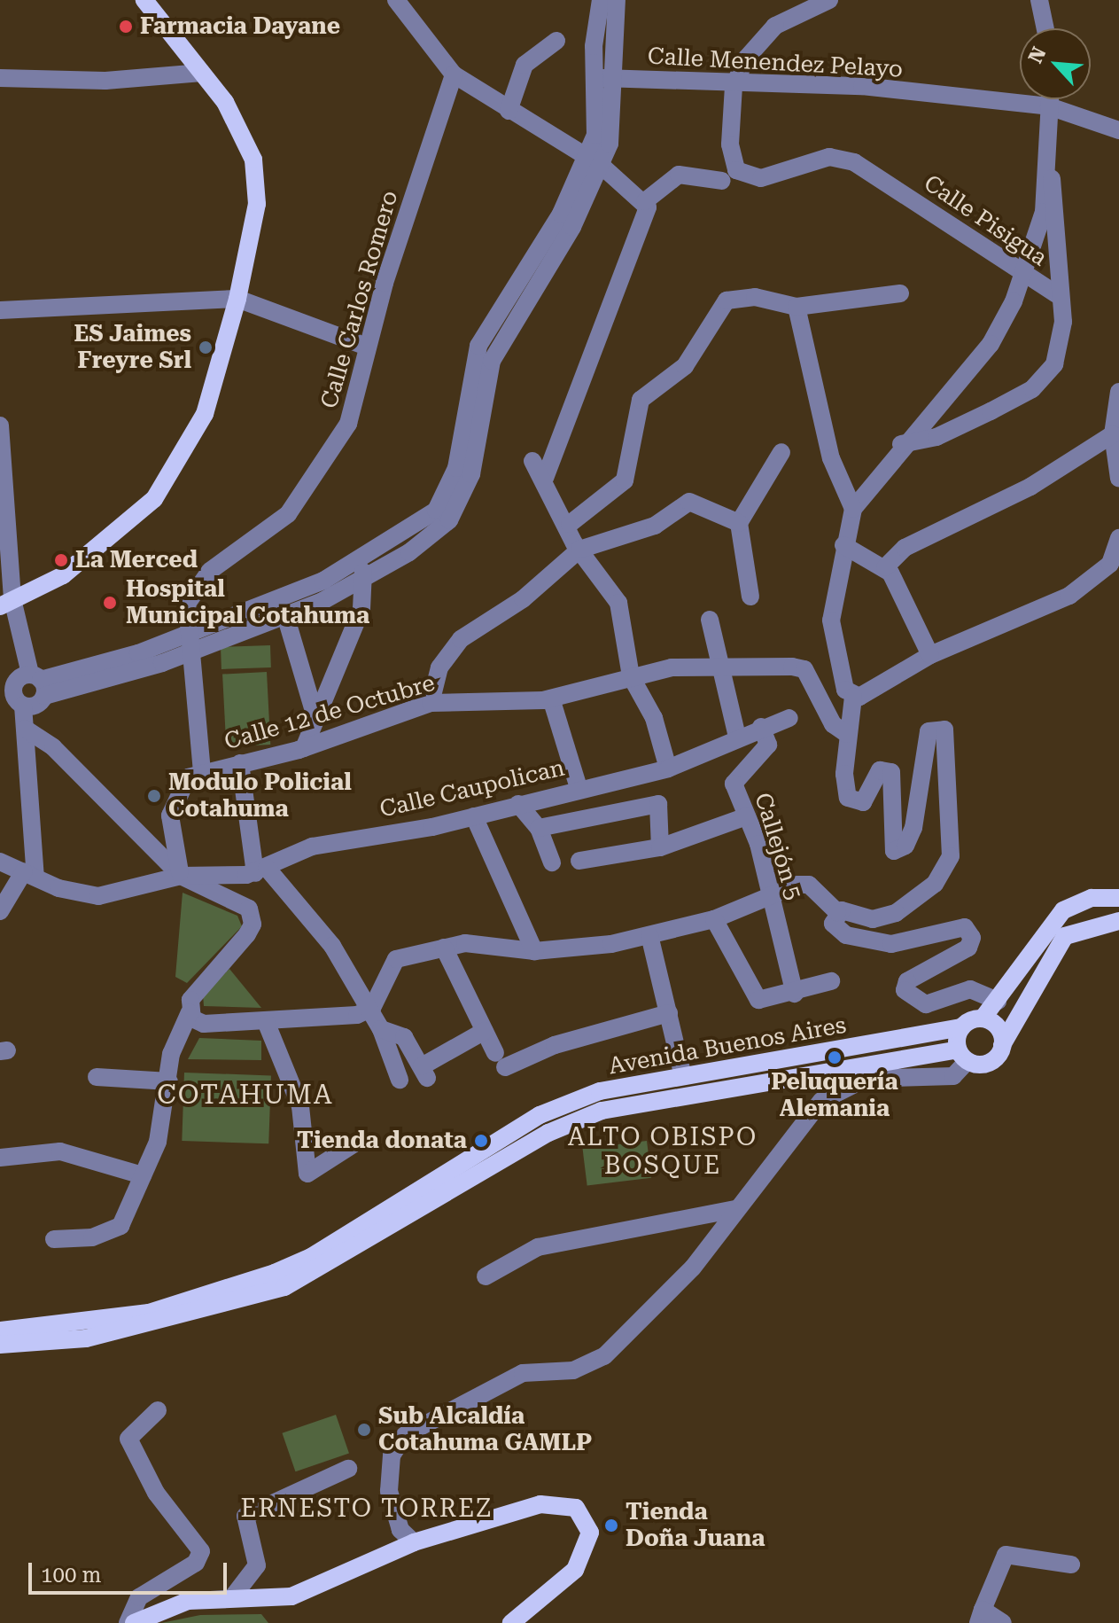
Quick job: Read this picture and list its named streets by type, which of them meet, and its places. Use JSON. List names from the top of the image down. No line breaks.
{"streets":{"main road":["Avenida Buenos Aires"],"street":["Calle Menendez Pelayo","Calle Pisigua","Calle Carlos Romero","Calle 12 de Octubre","Calle Caupolican","Callejón 5"]},"crossings":[["Calle Menendez Pelayo","Calle Pisigua"],["Calle Carlos Romero","Calle 12 de Octubre"],["Calle 12 de Octubre","Calle Caupolican"],["Calle Caupolican","Callejón 5"]],"districts":["COTAHUMA","ALTO OBISPO BOSQUE","ERNESTO TORREZ"],"places":["Farmacia Dayane","ES Jaimes Freyre Srl","La Merced","Hospital Municipal Cotahuma","Modulo Policial Cotahuma","Peluquería Alemania","Tienda donata","Sub Alcaldía Cotahuma GAMLP","Tienda Doña Juana"],"scale_bar":"100 m","north":"top left"}
